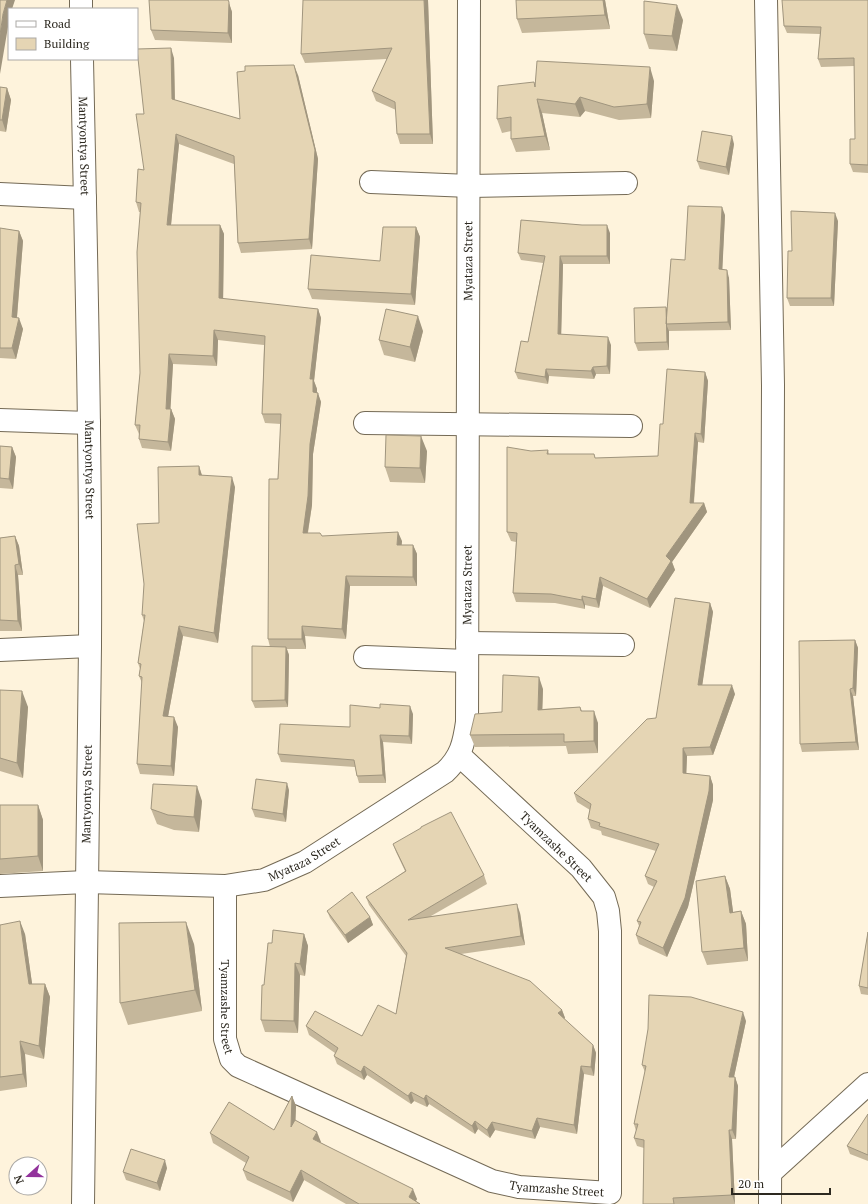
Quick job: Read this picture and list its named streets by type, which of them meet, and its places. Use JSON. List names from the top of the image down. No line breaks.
{"streets":{"street":["Mantyontya Street","Myataza Street","Tyamzashe Street"]},"crossings":[["Mantyontya Street","Myataza Street"],["Myataza Street","Tyamzashe Street"]],"legend":["Road","Building"],"scale_bar":"20 m","north":"left"}
